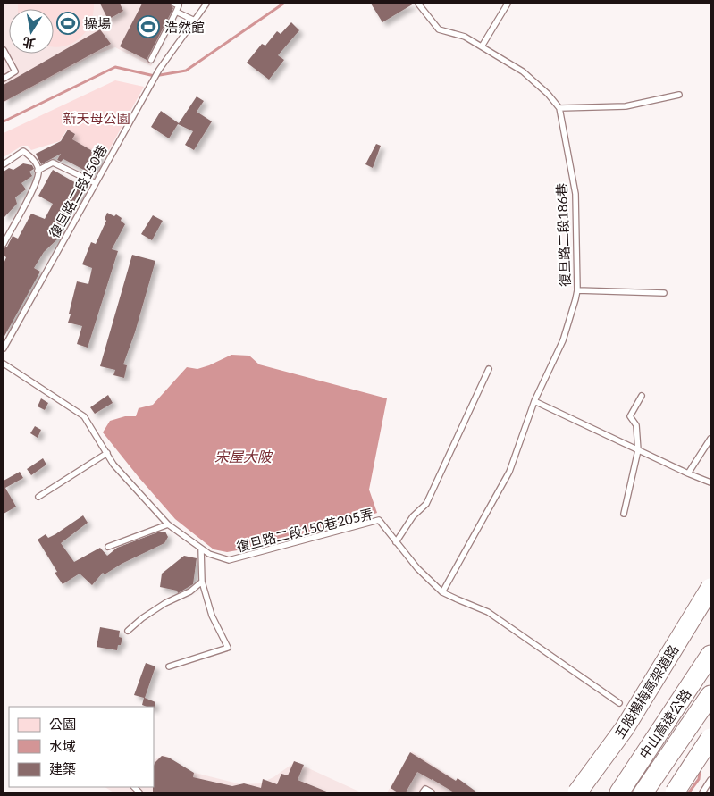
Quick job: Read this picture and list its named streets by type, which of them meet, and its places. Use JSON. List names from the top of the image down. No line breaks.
{"streets":{"highway":["五股楊梅高架道路","中山高速公路"],"lane":["復旦路二段150巷","復旦路二段186巷","復旦路二段150巷205弄"]},"crossings":[["復旦路二段186巷","復旦路二段150巷205弄"]],"water":["宋屋大陂"],"parks":["新天母公園"],"places":{"sports":["操場","浩然館"]},"legend":["公園","水域","建築"],"north":"bottom"}
